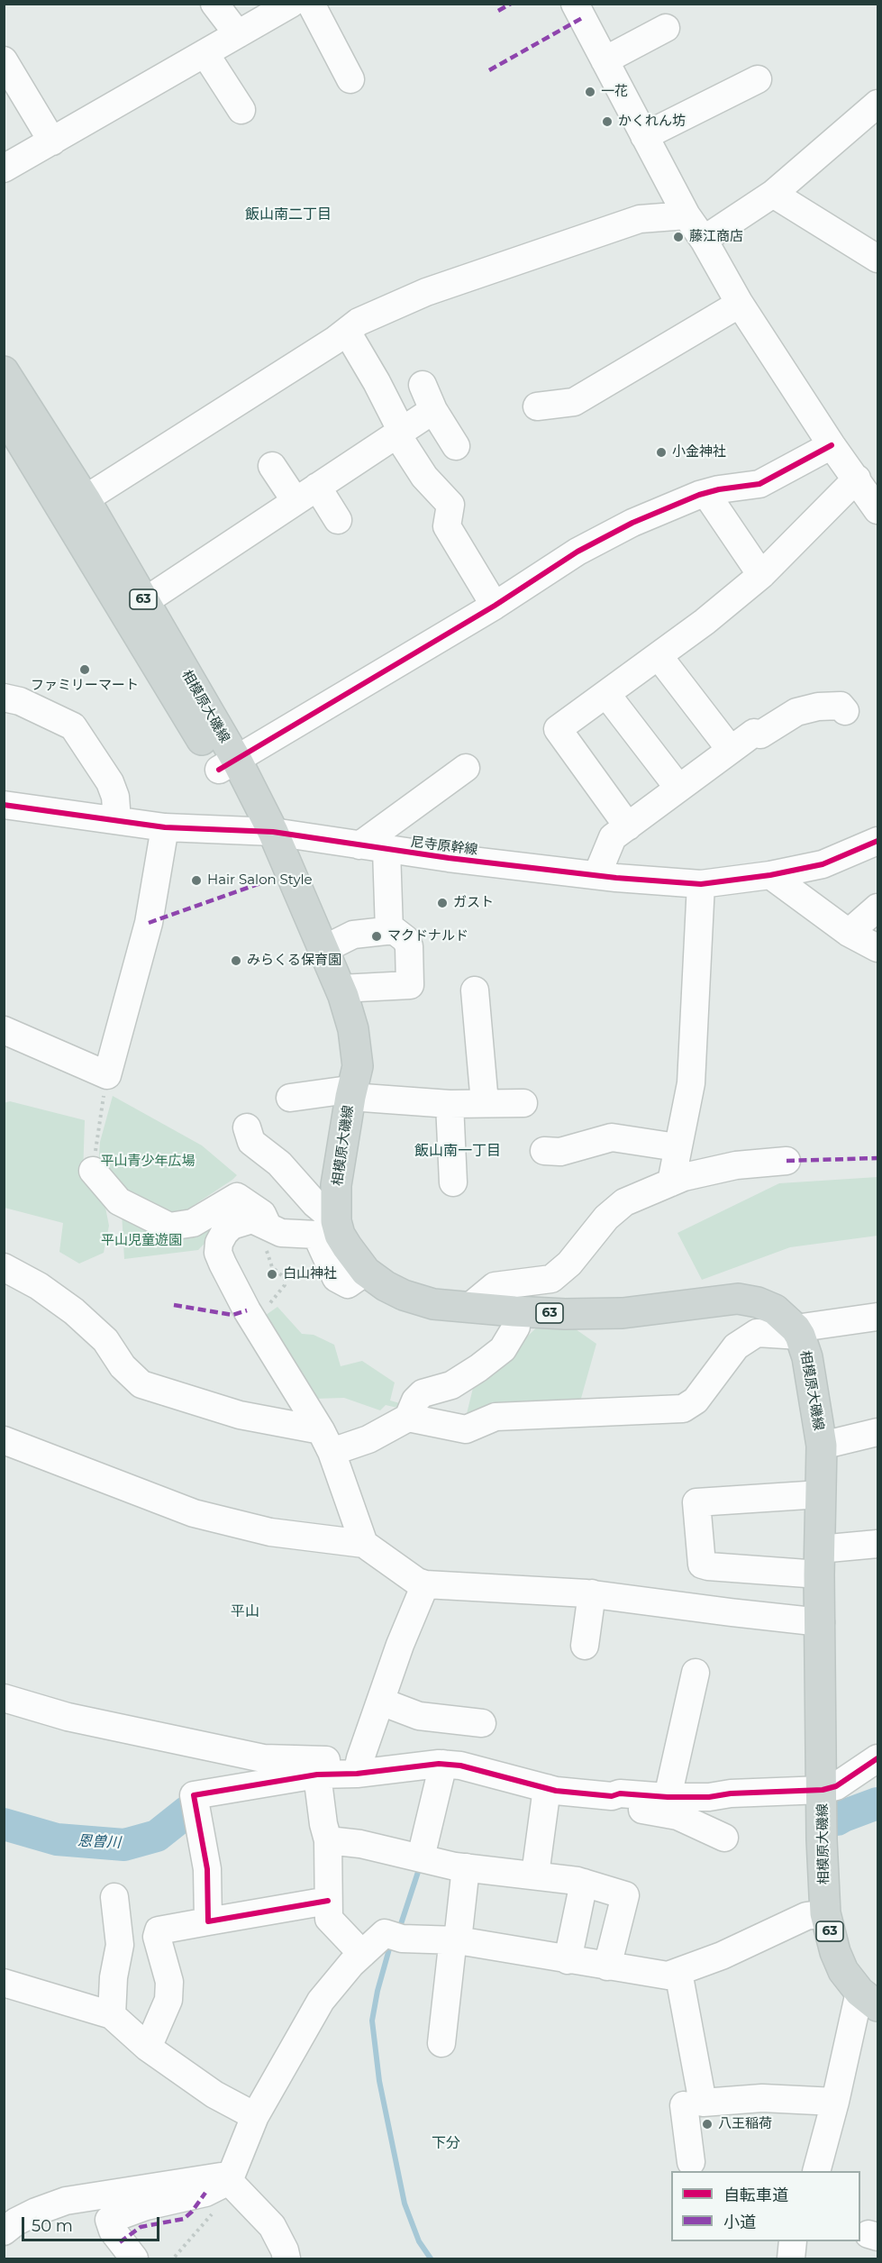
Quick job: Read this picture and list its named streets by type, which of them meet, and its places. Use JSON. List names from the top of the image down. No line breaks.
{"streets":{"main road":["63","相模原大磯線"],"street":["尼寺原幹線"]},"crossings":[["相模原大磯線","尼寺原幹線"]],"districts":["飯山南二丁目","飯山南一丁目","平山","下分"],"water":["恩曽川"],"parks":["平山青少年広場","平山児童遊園"],"places":["一花","かくれん坊","藤江商店","小金神社","ファミリーマート","Hair Salon Style","ガスト","マクドナルド","みらくる保育園","白山神社","八王稲荷"],"legend":["自転車道","小道"],"scale_bar":"50 m"}
